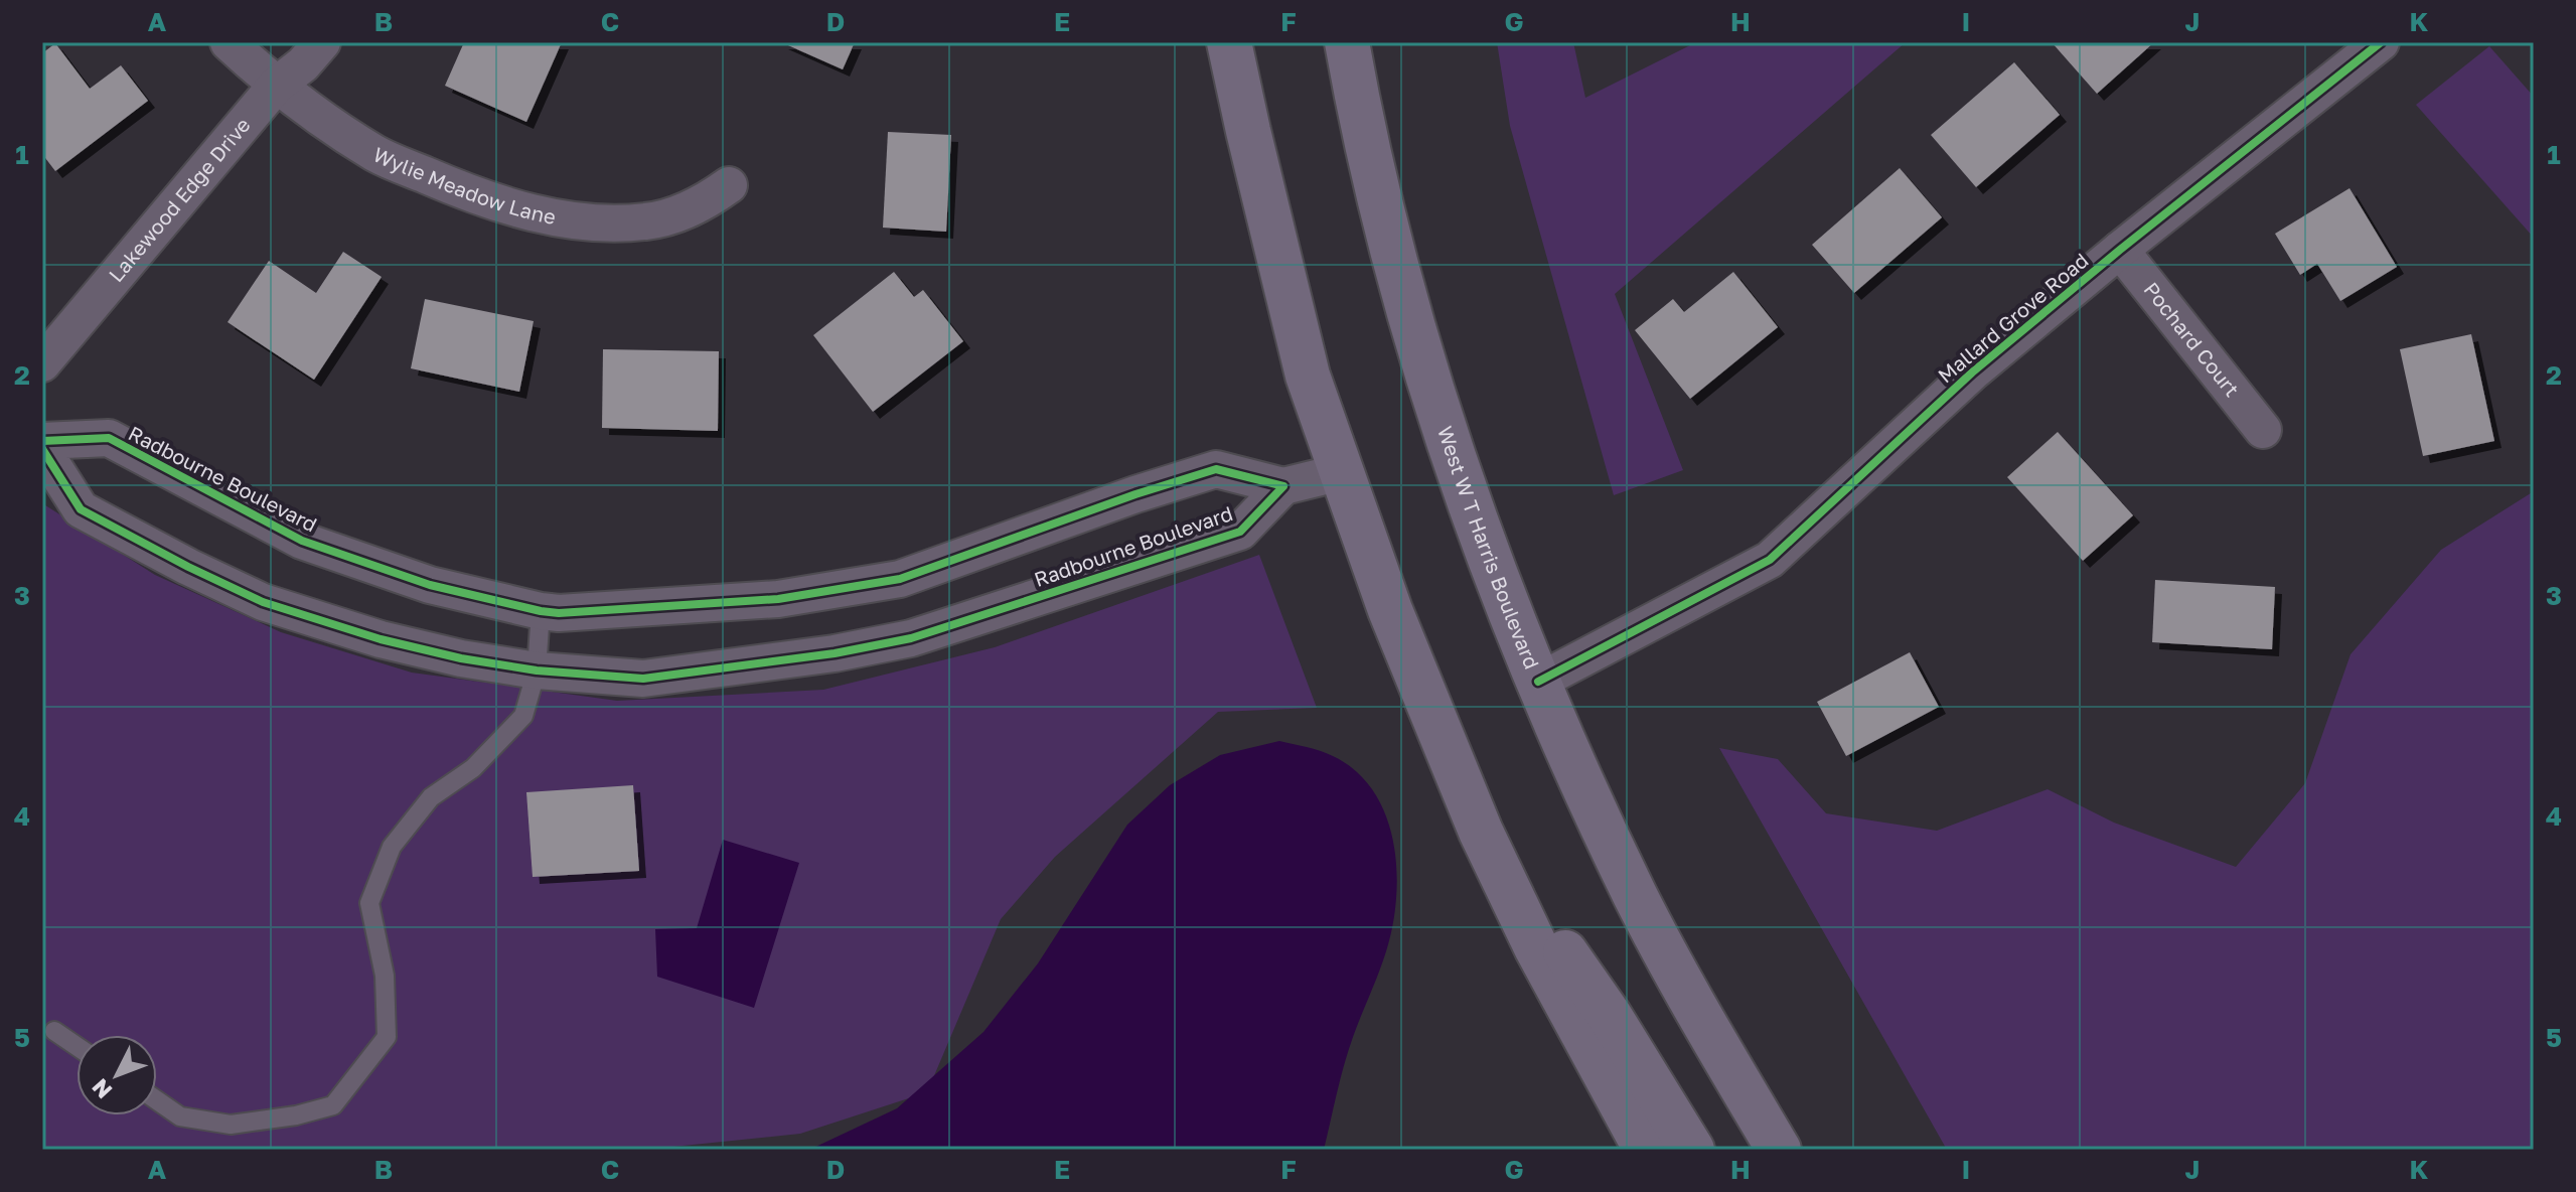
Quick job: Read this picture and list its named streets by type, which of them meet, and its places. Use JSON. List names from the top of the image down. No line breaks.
{"streets":{"main road":["West W T Harris Boulevard"],"street":["Wylie Meadow Lane","Lakewood Edge Drive","Mallard Grove Road","Pochard Court","Radbourne Boulevard"]},"crossings":[["Wylie Meadow Lane","Lakewood Edge Drive"],["Mallard Grove Road","Pochard Court"],["Mallard Grove Road","West W T Harris Boulevard"]],"north":"bottom left","grid":{"columns":["A","B","C","D","E","F","G","H","I","J","K"],"rows":["1","2","3","4","5"]}}
